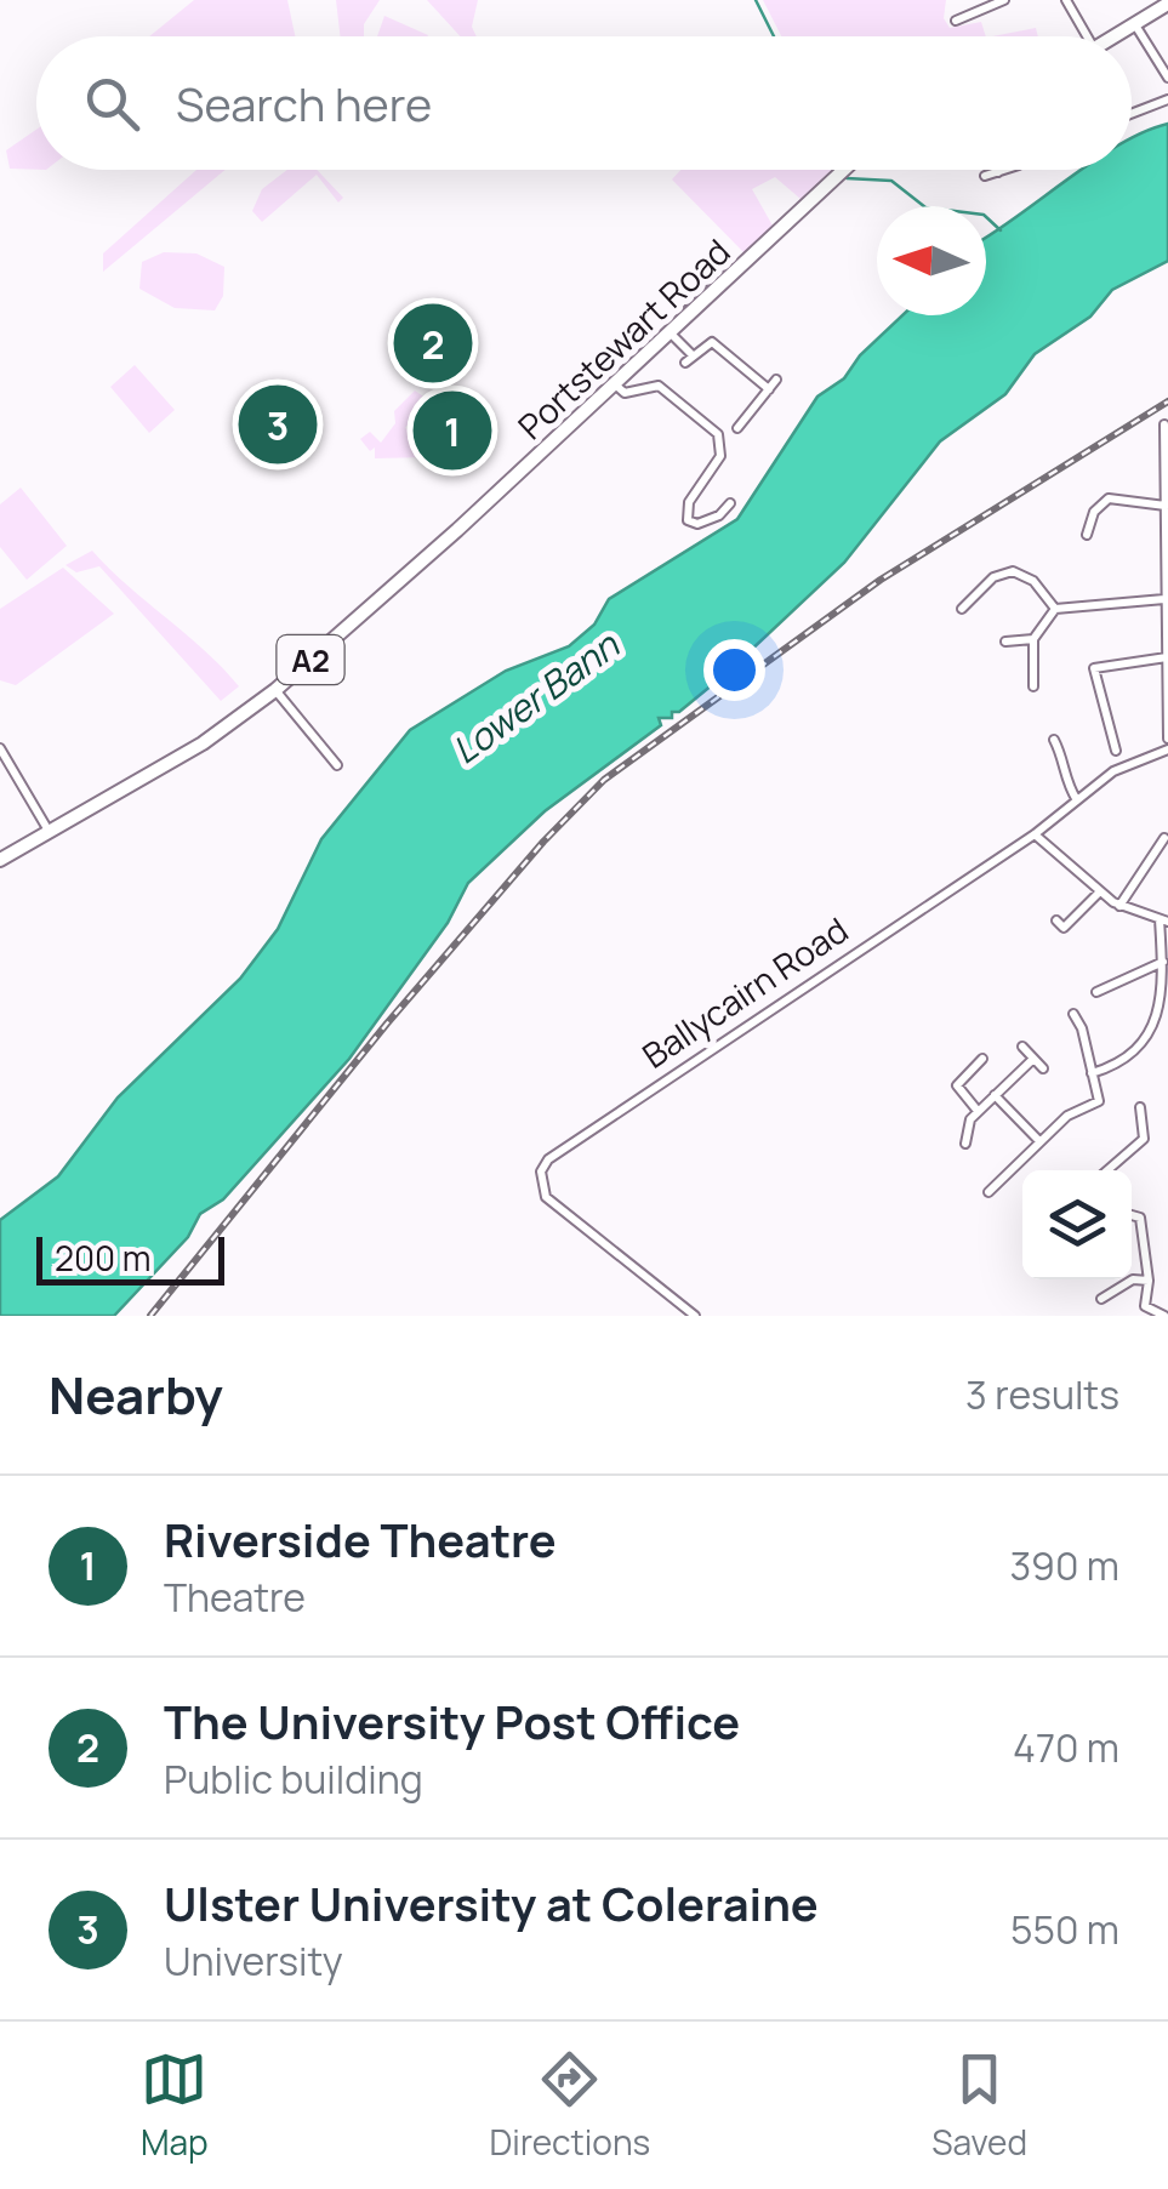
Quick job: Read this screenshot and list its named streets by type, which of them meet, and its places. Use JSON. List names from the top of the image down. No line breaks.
{"streets":{"main road":["Portstewart Road","A2"],"street":["Ballycairn Road"]},"water":["Lower Bann"],"scale_bar":"200 m","north":"left","page":{"search":"Search here","pins":["2","3","1"],"scale":"200 m","heading":["Nearby","3 results"],"list":[{"mark":"1","name":"Riverside Theatre","note":"Theatre","value":"390 m"},{"mark":"2","name":"The University Post Office","note":"Public building","value":"470 m"},{"mark":"3","name":"Ulster University at Coleraine","note":"University","value":"550 m"}],"nav":["Map","Directions","Saved"]}}
